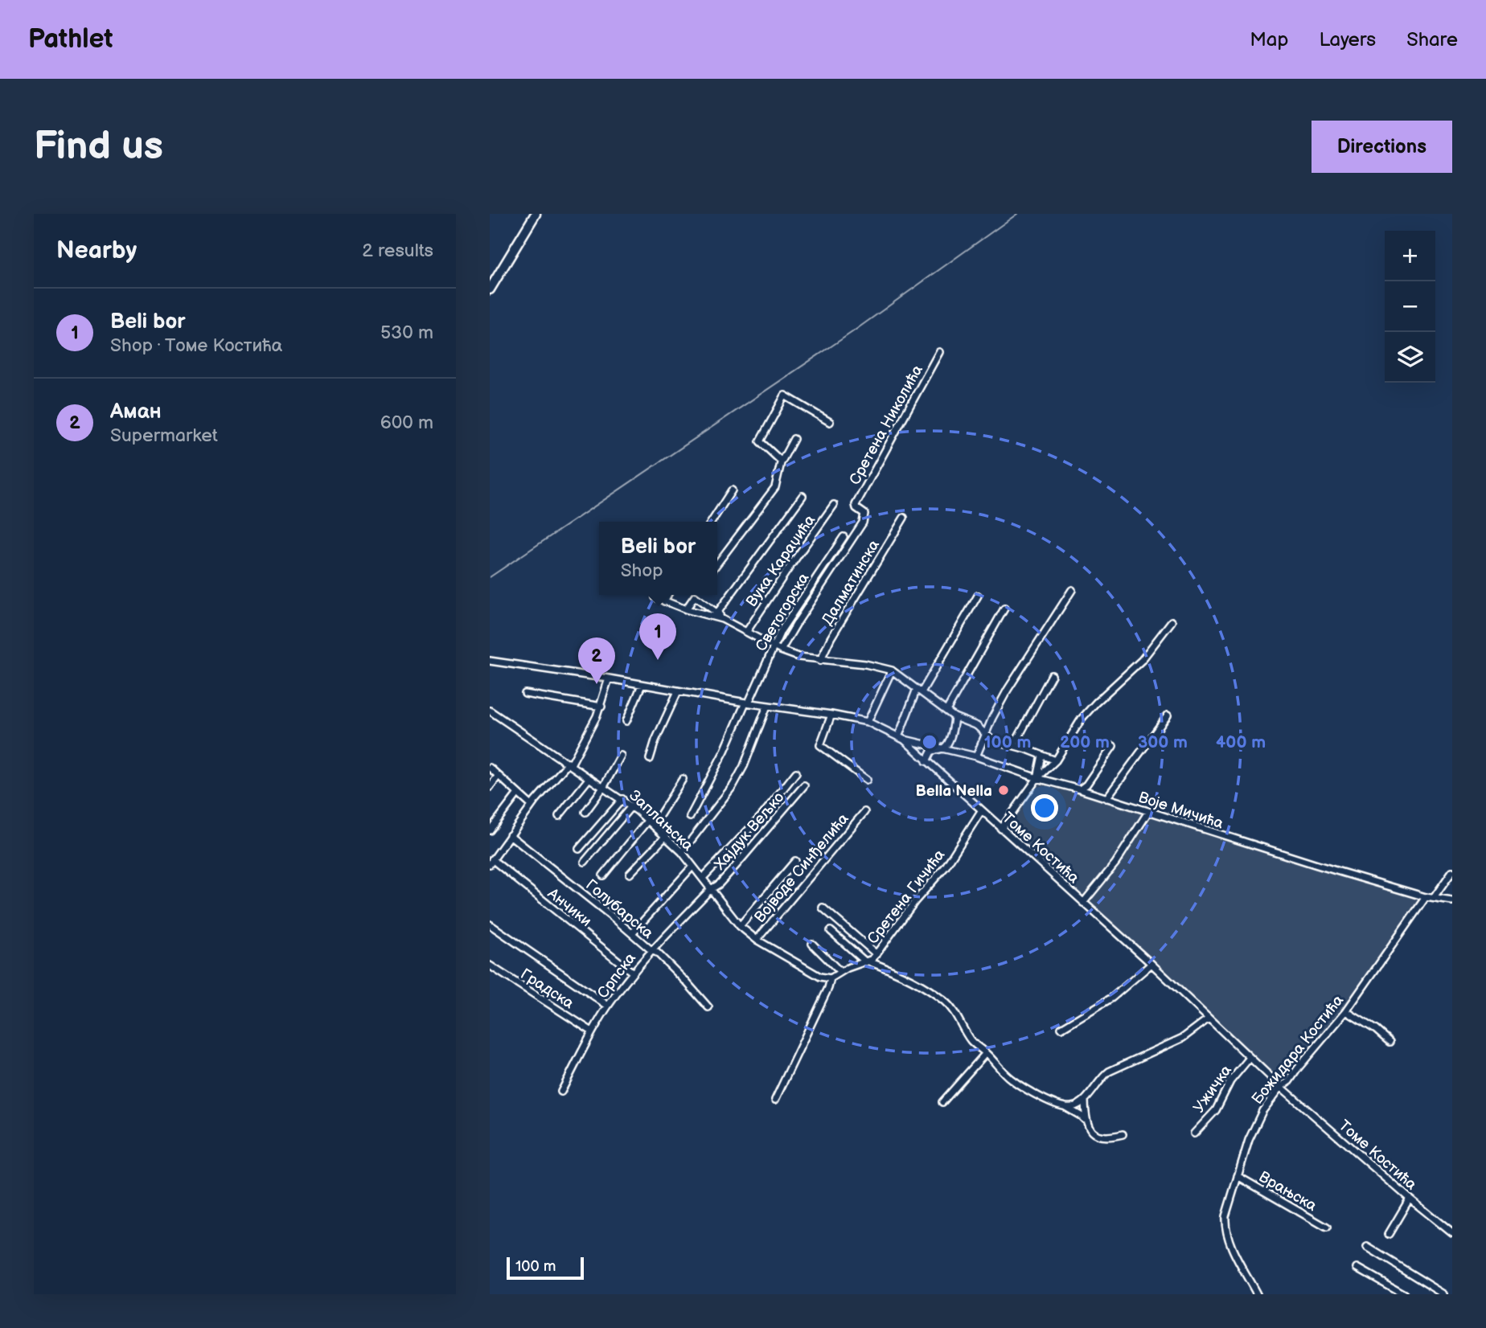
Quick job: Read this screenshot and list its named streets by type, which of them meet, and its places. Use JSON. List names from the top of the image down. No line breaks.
{"streets":{"street":["Сретена Николића","Вука Караџића","Далматинска","Светогорска","Воје Мичића","Заплањска","Хајдук Вељко","Томе Костића","Војводе Синђелића","Сретена Гичића","Анчики","Голубарска","Српска","Градска","Божидара Костића","Ужичка","Врањска"]},"crossings":[["Светогорска","Томе Костића"],["Воје Мичића","Томе Костића"],["Воје Мичића","Божидара Костића"],["Заплањска","Хајдук Вељко"],["Заплањска","Војводе Синђелића"],["Заплањска","Сретена Гичића"],["Заплањска","Српска"],["Хајдук Вељко","Српска"],["Томе Костића","Сретена Гичића"],["Томе Костића","Божидара Костића"],["Томе Костића","Ужичка"],["Анчики","Српска"],["Голубарска","Српска"],["Српска","Градска"],["Божидара Костића","Врањска"]],"places":["Bella Nella"],"scale_bar":"100 m","page":{"header":"Pathlet","nav":["Map","Layers","Share"],"buttons":"Directions","title":"Find us","heading":["Nearby","2 results"],"map_buttons":["+","−"],"list":[{"mark":"1","name":"Beli bor","note":"Shop · Томе Костића","value":"530 m"},{"mark":"2","name":"Аман","note":"Supermarket","value":"600 m"}],"popup":["Beli bor","Shop"],"pins":["1","2"],"scale":"100 m"},"rings":["100 m","200 m","300 m","400 m"]}
